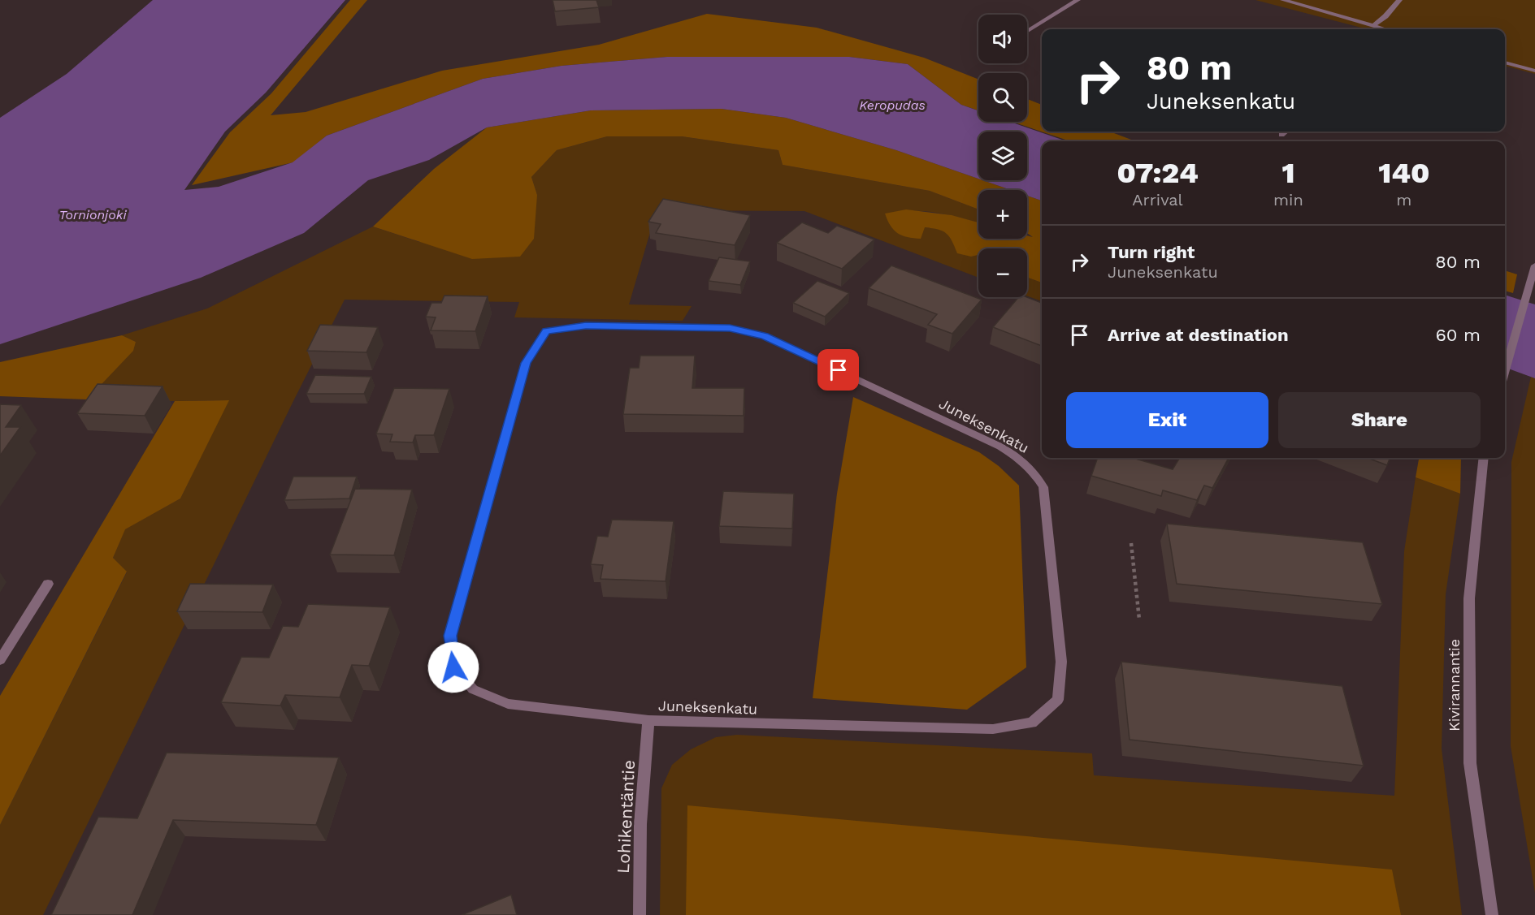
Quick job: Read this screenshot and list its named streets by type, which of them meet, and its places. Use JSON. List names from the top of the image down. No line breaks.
{"streets":{"street":["Juneksenkatu","Kivirannantie","Lohikentäntie"]},"crossings":[["Juneksenkatu","Lohikentäntie"]],"water":["Keropudas","Tornionjoki"],"page":{"map_buttons":["+","−"],"turn":["80 m","Juneksenkatu"],"eta":["07:24","Arrival","1","min","140","m"],"list":[{"name":"Turn right","note":"Juneksenkatu","value":"80 m"},{"name":"Arrive at destination","value":"60 m"}],"buttons":["Exit","Share"]}}
